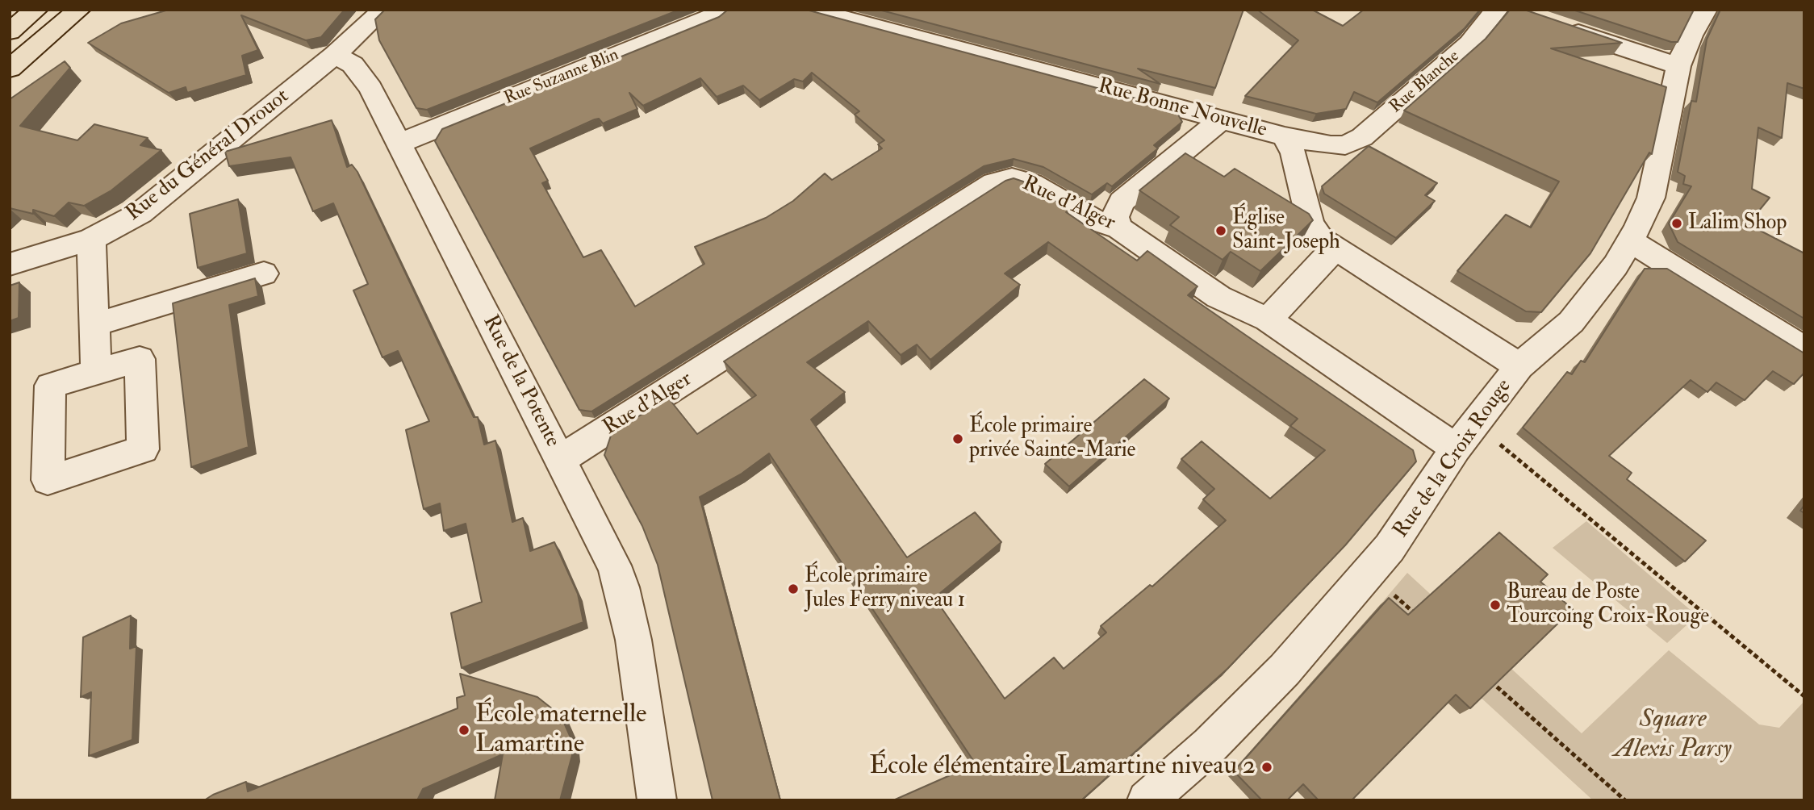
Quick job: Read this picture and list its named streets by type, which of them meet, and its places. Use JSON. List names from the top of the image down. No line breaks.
{"streets":{"street":["Rue Suzanne Blin","Rue Blanche","Rue Bonne Nouvelle","Rue du Général Drouot","Rue d'Alger","Rue de la Potente","Rue de la Croix Rouge"]},"crossings":[["Rue Suzanne Blin","Rue de la Potente"],["Rue Blanche","Rue Bonne Nouvelle"],["Rue Bonne Nouvelle","Rue de la Croix Rouge"],["Rue du Général Drouot","Rue de la Potente"],["Rue d'Alger","Rue de la Potente"],["Rue d'Alger","Rue de la Croix Rouge"]],"parks":["Square Alexis Parsy"],"places":["Lalim Shop","Église Saint-Joseph","École primaire privée Sainte-Marie","École primaire Jules Ferry niveau 1","Bureau de Poste Tourcoing Croix-Rouge","École maternelle Lamartine","École élémentaire Lamartine niveau 2"]}
